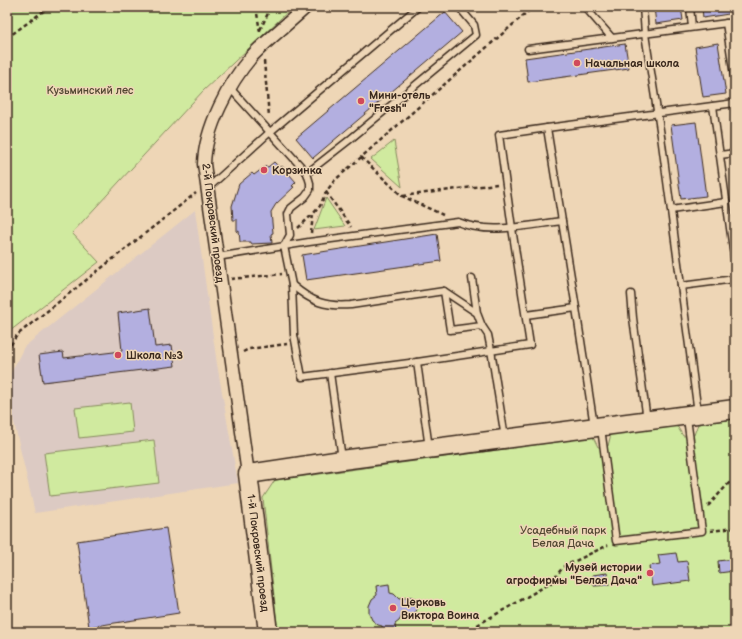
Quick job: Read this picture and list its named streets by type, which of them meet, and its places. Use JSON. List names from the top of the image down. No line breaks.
{"streets":{"street":["2-й Покровский проезд","1-й Покровский проезд"]},"crossings":[["2-й Покровский проезд","1-й Покровский проезд"]],"parks":["Кузьминский лес","Усадебный парк Белая Дача"],"places":["Начальная школа","Мини-отель \"Fresh\"","Корзинка","Школа №3","Музей истории агрофирмы \"Белая Дача\"","Церковь Виктора Воина"]}
